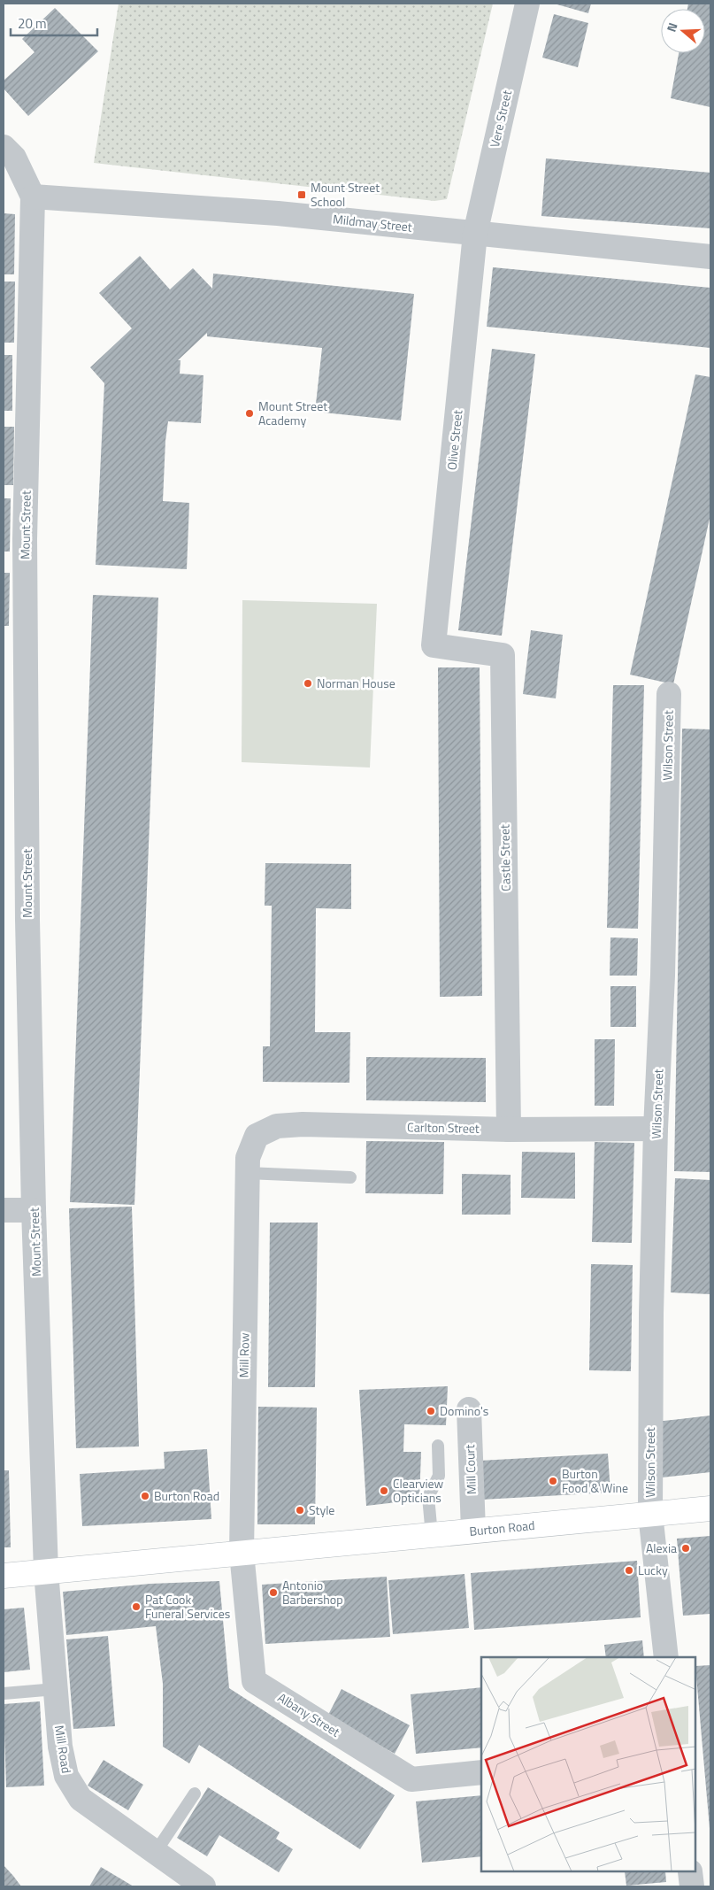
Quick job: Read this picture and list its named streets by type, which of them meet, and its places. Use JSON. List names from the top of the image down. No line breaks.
{"streets":{"street":["Vere Street","Mildmay Street","Olive Street","Mount Street","Wilson Street","Castle Street","Carlton Street","Mill Row","Mill Court","Burton Road","Albany Street","Mill Road"]},"crossings":[["Vere Street","Mildmay Street"],["Vere Street","Olive Street"],["Mildmay Street","Olive Street"],["Mildmay Street","Mount Street"],["Olive Street","Castle Street"],["Mount Street","Burton Road"],["Mount Street","Mill Road"],["Wilson Street","Carlton Street"],["Wilson Street","Burton Road"],["Castle Street","Carlton Street"],["Carlton Street","Mill Row"],["Mill Row","Burton Road"],["Mill Row","Albany Street"],["Mill Court","Burton Road"],["Burton Road","Albany Street"],["Burton Road","Mill Road"]],"places":{"transit":["Mount Street School"],"other":["Mount Street Academy","Norman House","Domino's","Burton Food & Wine","Clearview Opticians","Burton Road","Style","Alexia","Lucky","Antonio Barbershop","Pat Cook Funeral Services"]},"scale_bar":"20 m","north":"left"}
